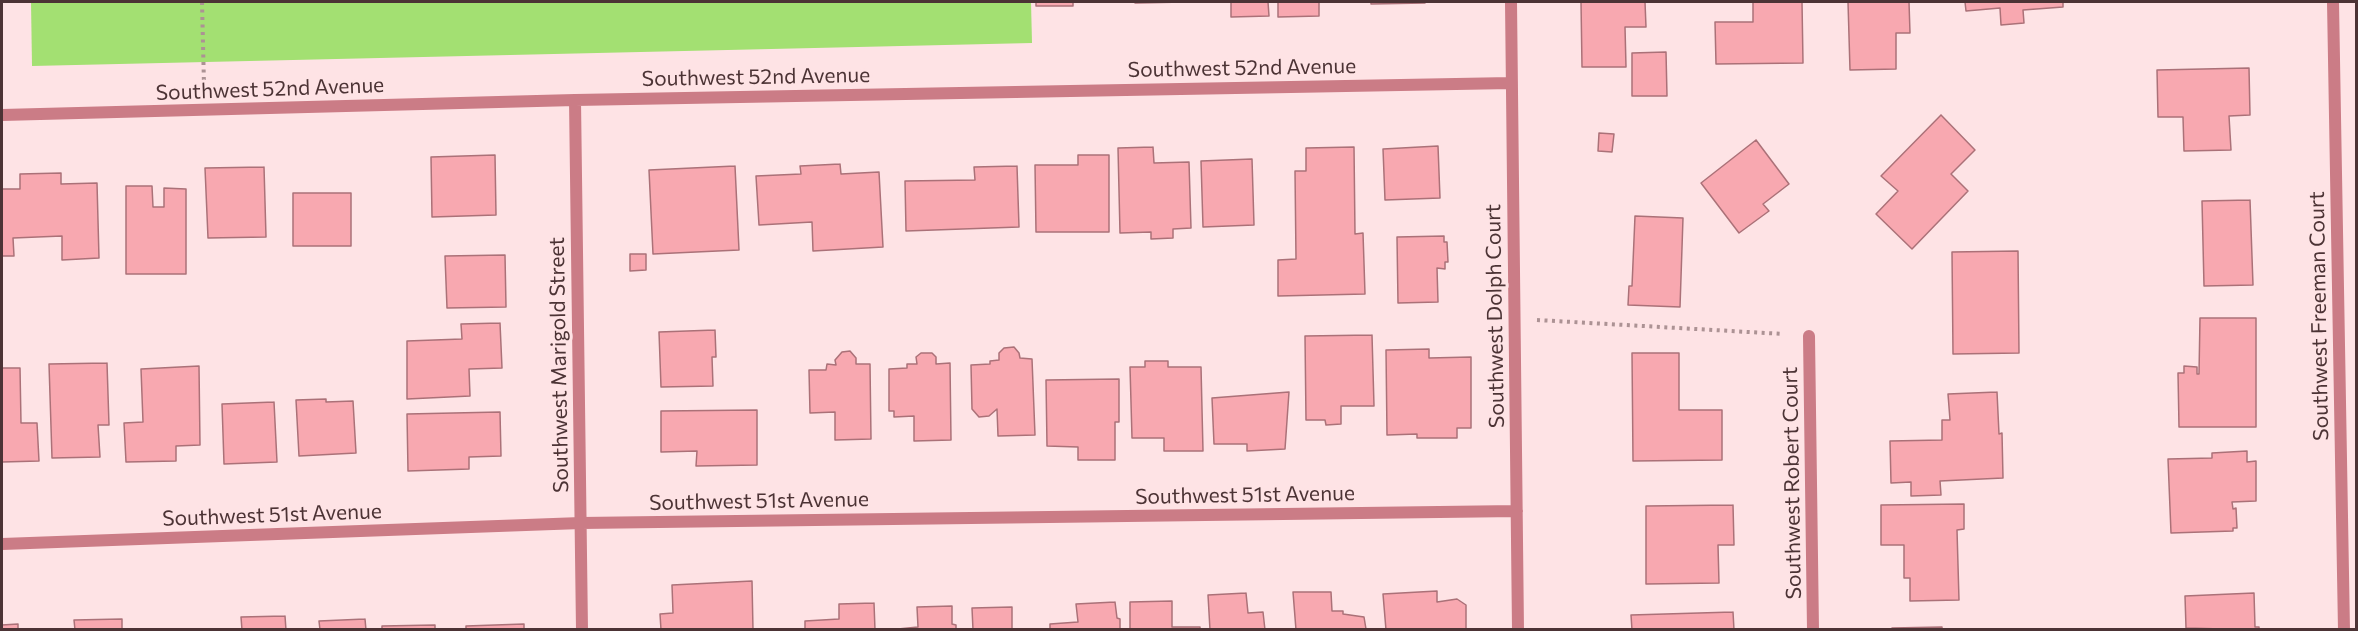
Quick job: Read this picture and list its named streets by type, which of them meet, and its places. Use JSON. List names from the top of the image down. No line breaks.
{"streets":{"street":["Southwest 52nd Avenue","Southwest Dolph Court","Southwest Freeman Court","Southwest Marigold Street","Southwest Robert Court","Southwest 51st Avenue"]},"crossings":[["Southwest 52nd Avenue","Southwest Dolph Court"],["Southwest 52nd Avenue","Southwest Marigold Street"],["Southwest Dolph Court","Southwest 51st Avenue"],["Southwest Marigold Street","Southwest 51st Avenue"]]}
